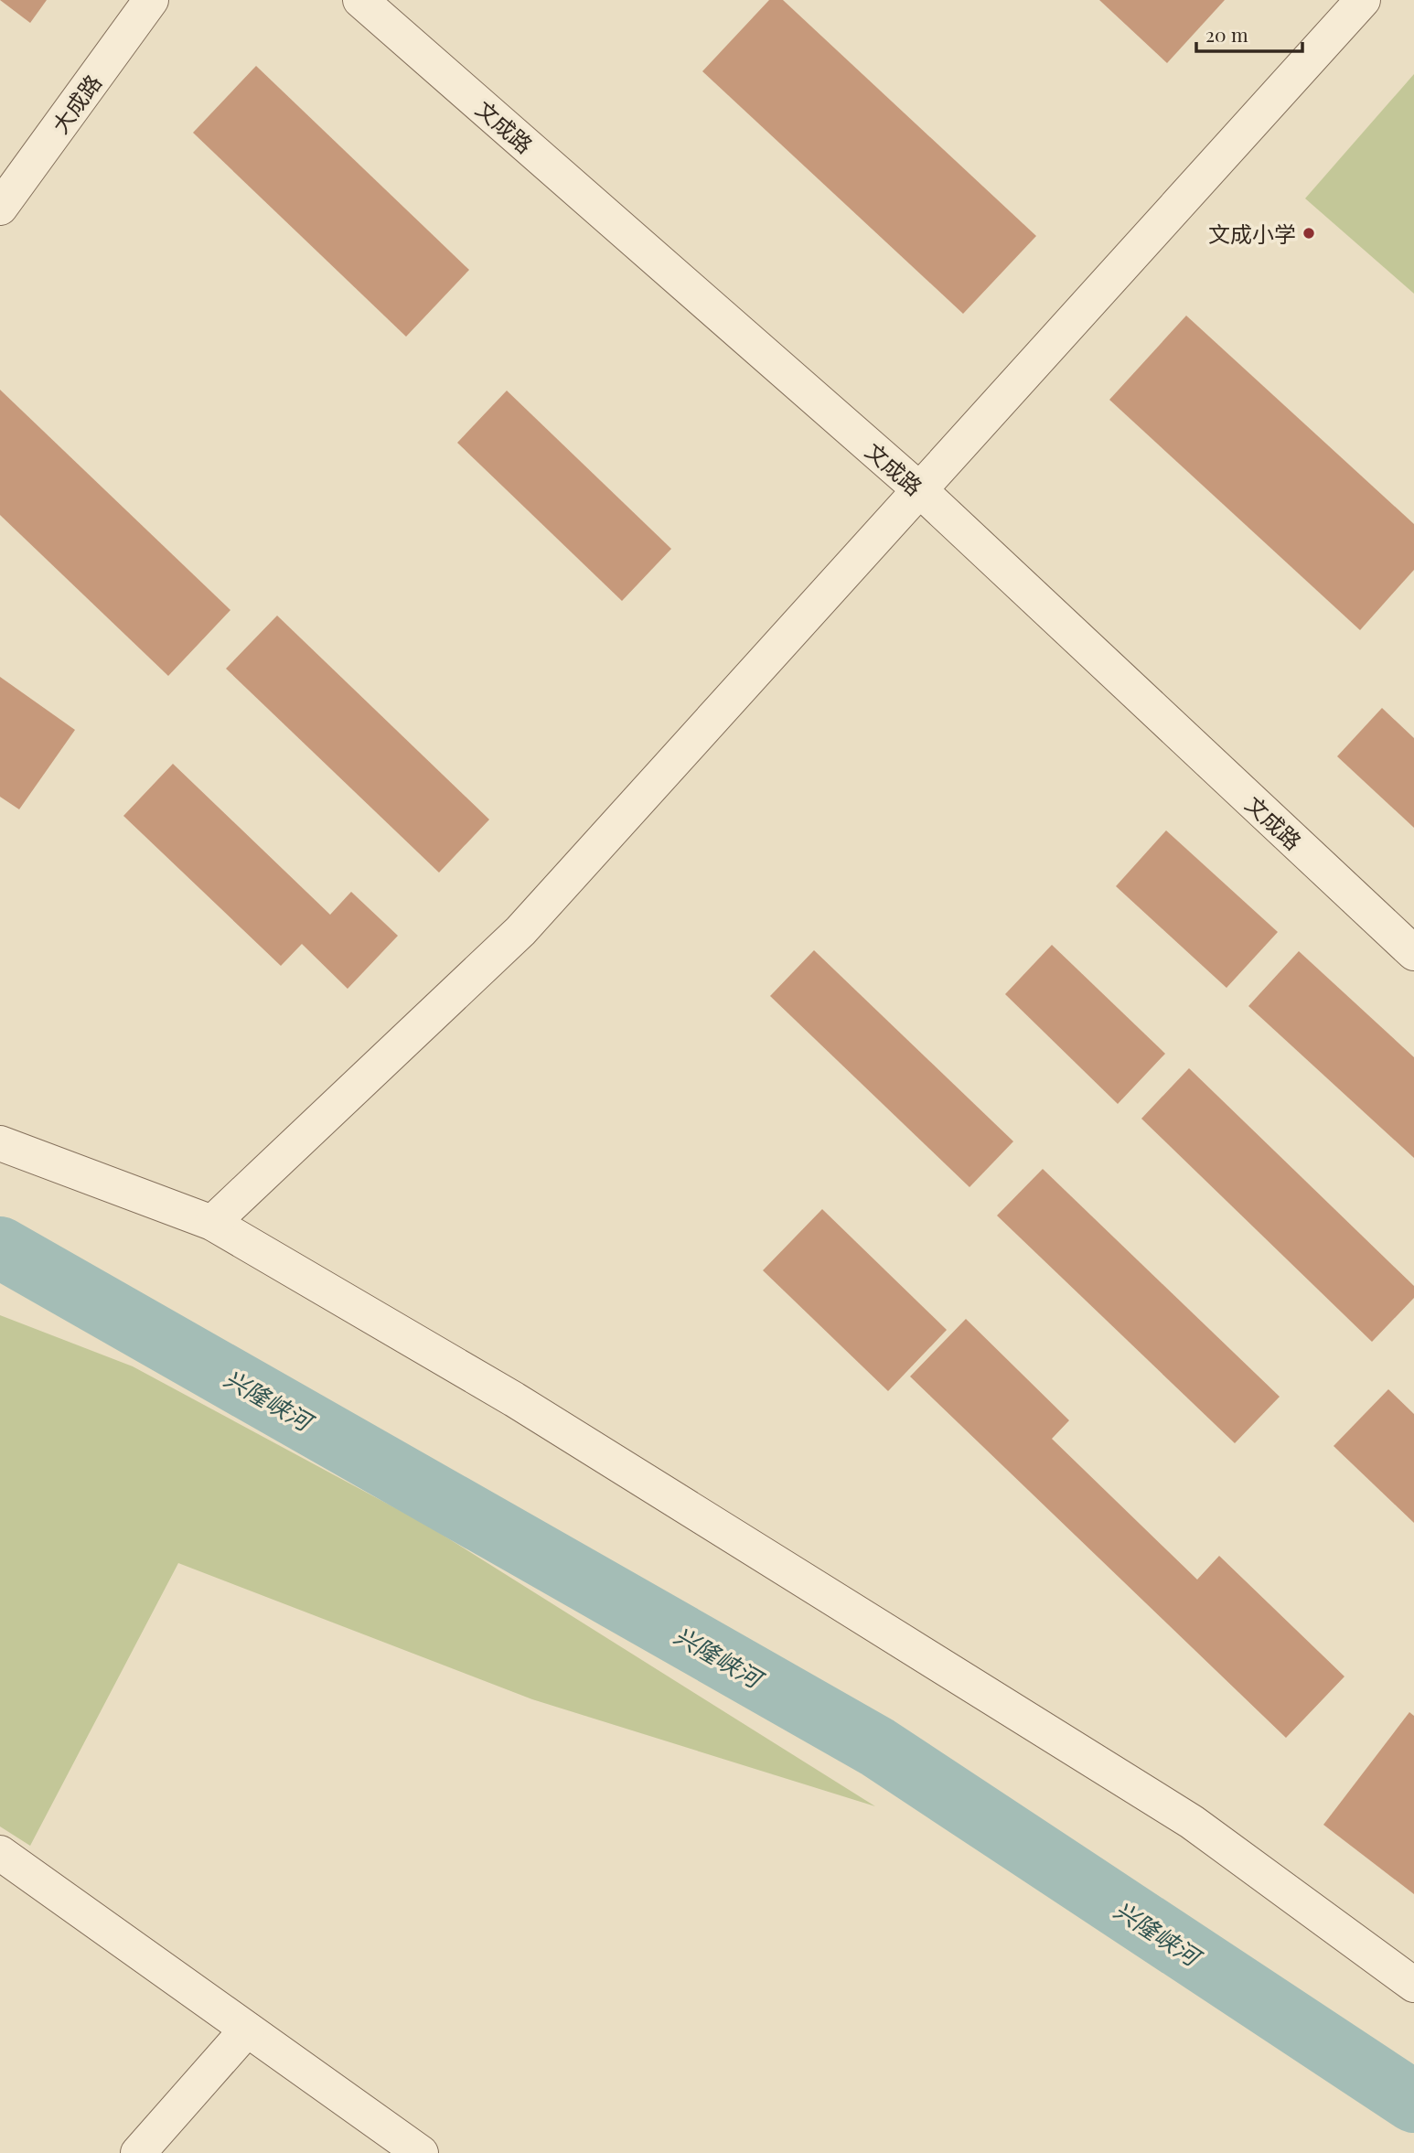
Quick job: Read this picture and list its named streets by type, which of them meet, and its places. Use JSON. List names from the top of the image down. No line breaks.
{"streets":{"street":["大成路","文成路"]},"water":["兴隆峡河"],"places":["文成小学"],"scale_bar":"20 m"}
